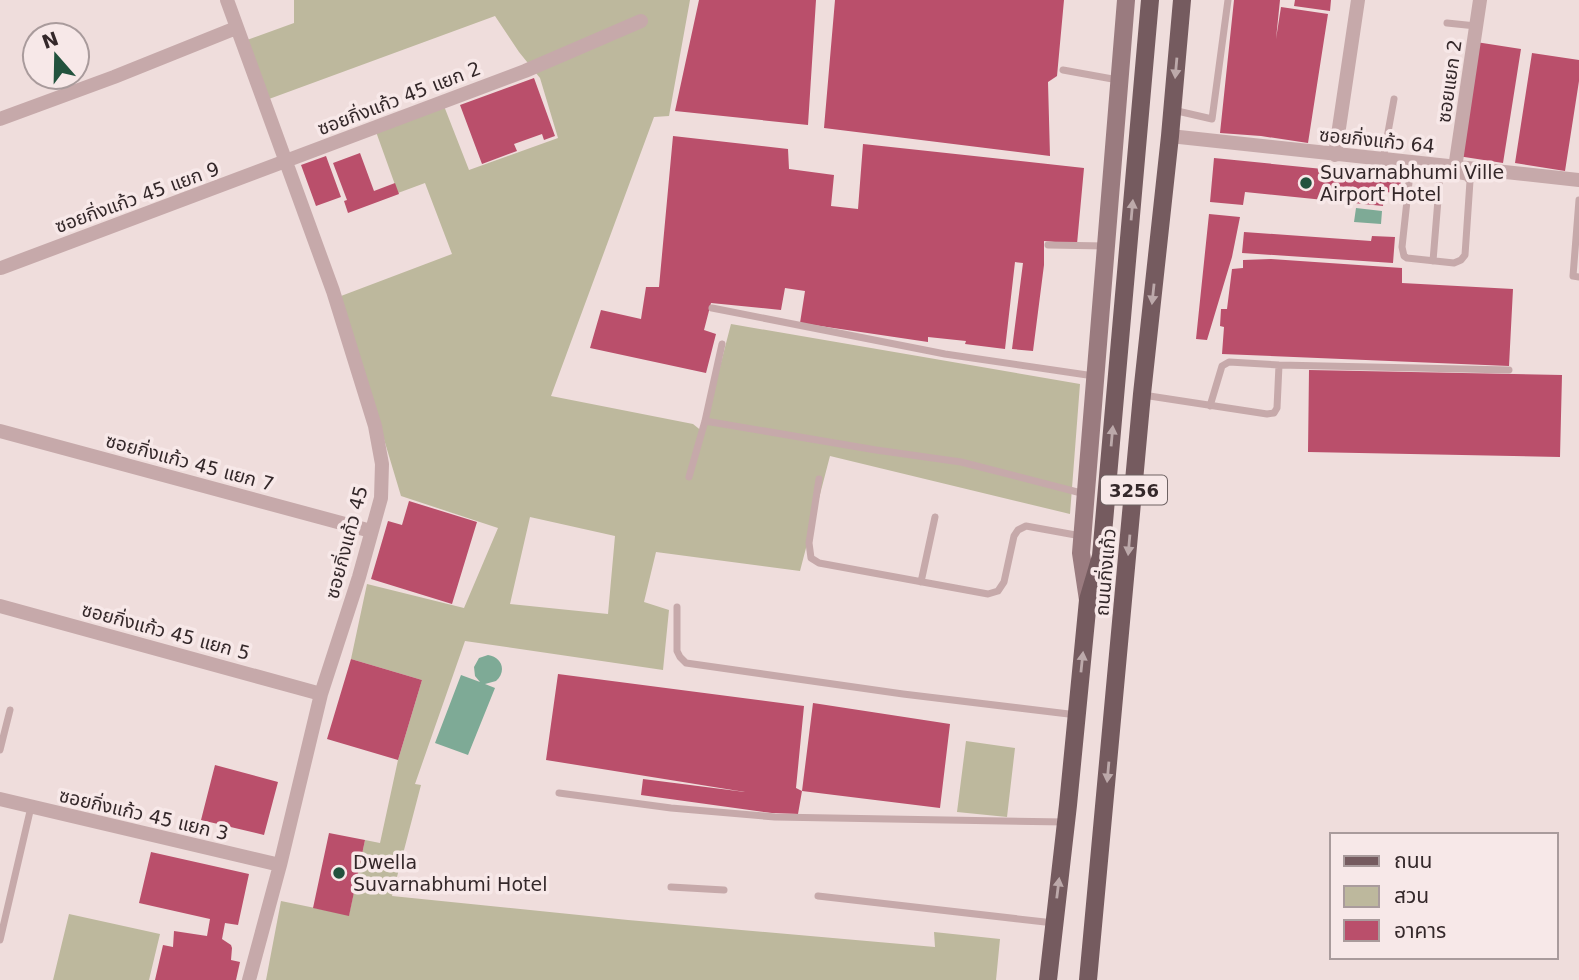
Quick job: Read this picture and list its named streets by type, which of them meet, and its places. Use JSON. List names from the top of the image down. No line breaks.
{"streets":{"main road":["3256","ถนนกิ่งแก้ว"],"street":["ซอยแยก 2","ซอยกิ่งแก้ว 45 แยก 2","ซอยกิ่งแก้ว 64","ซอยกิ่งแก้ว 45 แยก 9","ซอยกิ่งแก้ว 45 แยก 7","ซอยกิ่งแก้ว 45","ซอยกิ่งแก้ว 45 แยก 5","ซอยกิ่งแก้ว 45 แยก 3"]},"crossings":[["ซอยแยก 2","ซอยกิ่งแก้ว 64"],["ซอยกิ่งแก้ว 45 แยก 2","ซอยกิ่งแก้ว 45 แยก 9"],["ซอยกิ่งแก้ว 45 แยก 2","ซอยกิ่งแก้ว 45"],["ซอยกิ่งแก้ว 64","ถนนกิ่งแก้ว"],["ซอยกิ่งแก้ว 45 แยก 9","ซอยกิ่งแก้ว 45"],["ซอยกิ่งแก้ว 45 แยก 7","ซอยกิ่งแก้ว 45"],["ซอยกิ่งแก้ว 45","ซอยกิ่งแก้ว 45 แยก 5"],["ซอยกิ่งแก้ว 45","ซอยกิ่งแก้ว 45 แยก 3"]],"places":["Suvarnabhumi Ville Airport Hotel","Dwella Suvarnabhumi Hotel"],"legend":["ถนน","สวน","อาคาร"],"north":"top"}
